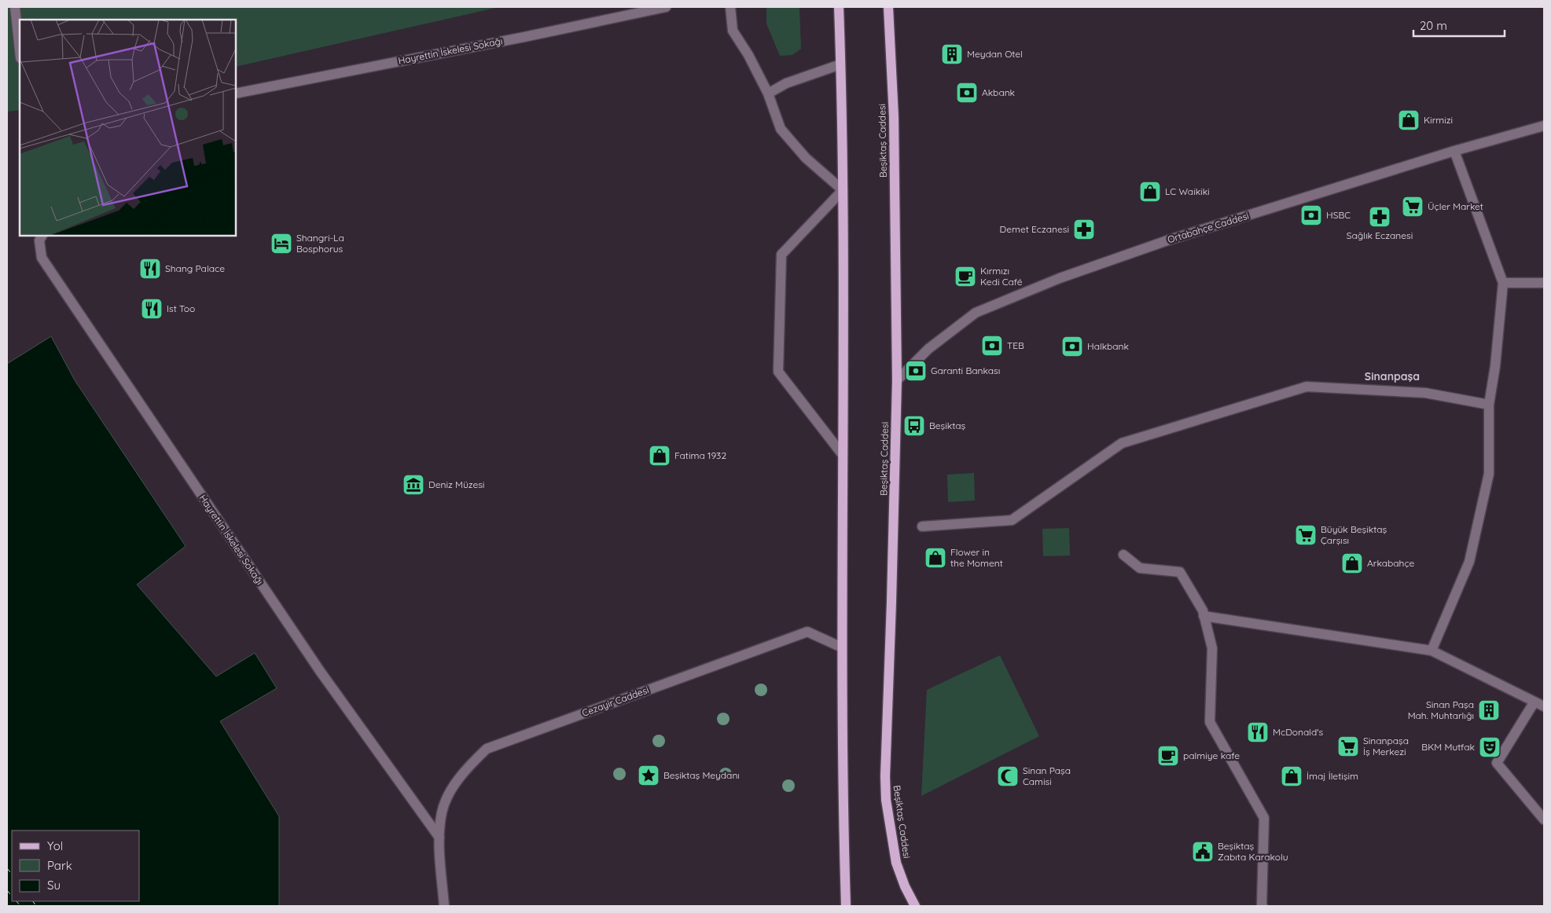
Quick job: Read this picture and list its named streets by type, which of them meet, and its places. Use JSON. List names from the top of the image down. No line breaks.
{"streets":{"main road":["Beşiktaş Caddesi"],"street":["Hayrettin İskelesi Sokağı","Ortabahçe Caddesi","Cezayir Caddesi"]},"crossings":[["Hayrettin İskelesi Sokağı","Cezayir Caddesi"],["Beşiktaş Caddesi","Ortabahçe Caddesi"]],"districts":["Sinanpaşa"],"places":{"building":["Meydan Otel","Sinan Paşa Mah. Muhtarlığı"],"bank":["Akbank","HSBC","TEB","Halkbank","Garanti Bankası"],"shop":["Kirmizi","LC Waikiki","Fatima 1932","Flower in the Moment","Arkabahçe","İmaj İletişim"],"supermarket":["Üçler Market","Büyük Beşiktaş Çarşısı","Sinanpaşa İş Merkezi"],"pharmacy":["Sağlık Eczanesi","Demet Eczanesi"],"hotel":["Shangri-La Bosphorus"],"restaurant":["Shang Palace","Ist Too","McDonald's"],"cafe":["Kırmızı Kedi Café","palmiye kafe"],"bus stop":["Beşiktaş"],"museum":["Deniz Müzesi"],"theatre":["BKM Mutfak"],"place":["Beşiktaş Meydanı"],"mosque":["Sinan Paşa Camisi"],"public building":["Beşiktaş Zabıta Karakolu"]},"legend":["Yol","Park","Su"],"scale_bar":"20 m"}
